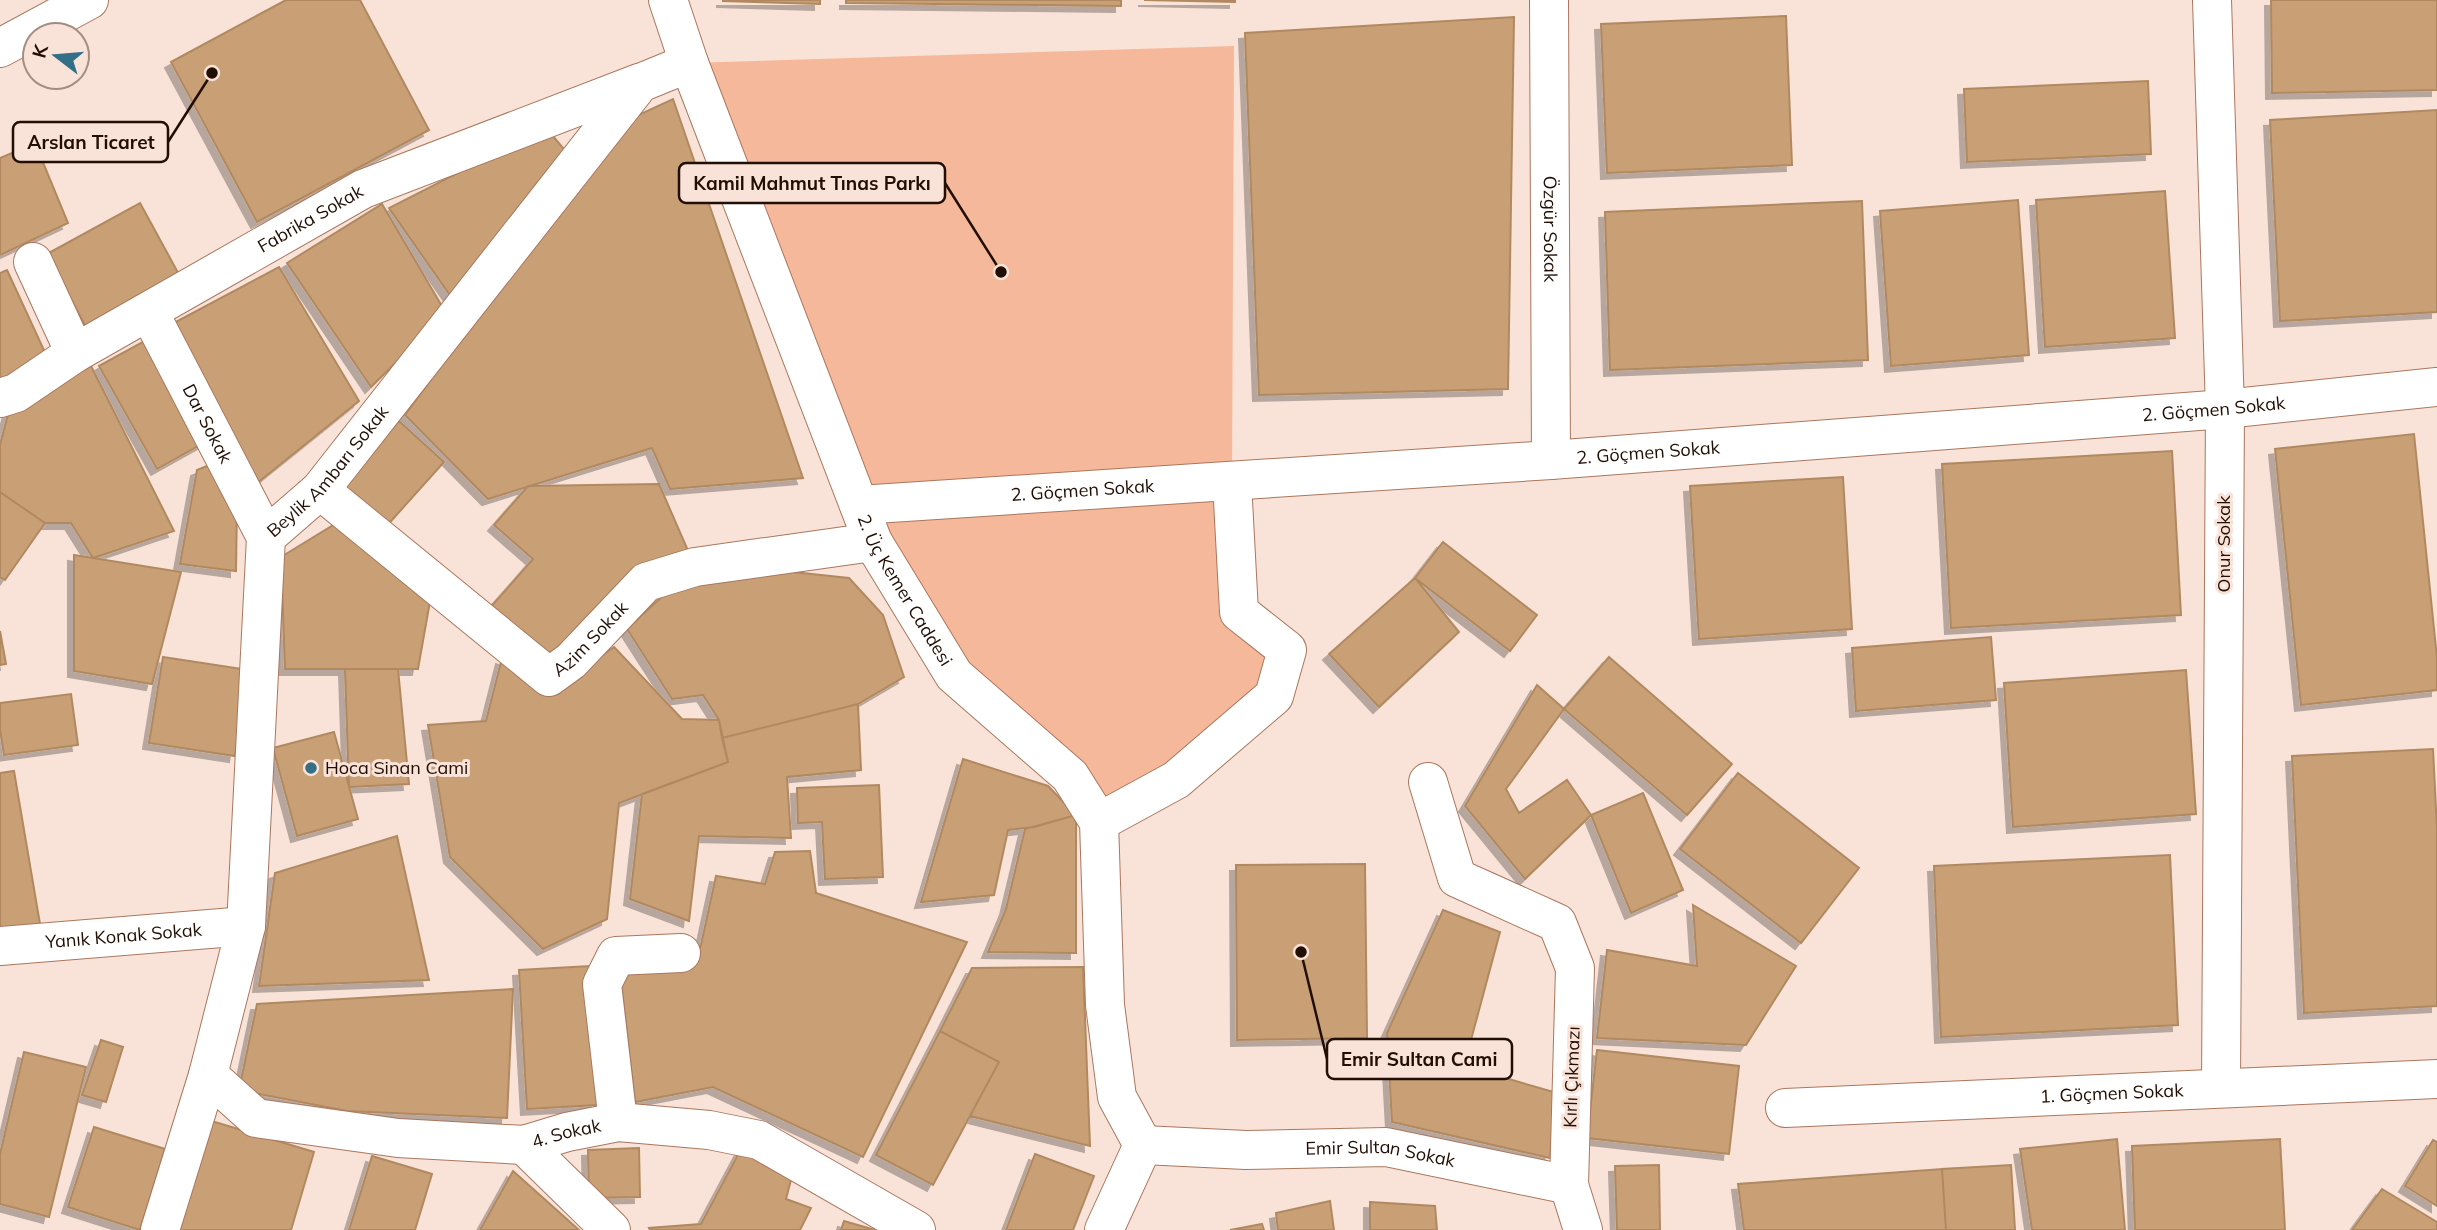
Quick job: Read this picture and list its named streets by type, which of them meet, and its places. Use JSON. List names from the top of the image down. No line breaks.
{"streets":{"street":["Fabrika Sokak","Özgür Sokak","2. Göçmen Sokak","Dar Sokak","Beylik Ambarı Sokak","Onur Sokak","2. Üç Kemer Caddesi","Azim Sokak","Yanık Konak Sokak","Kırlı Çıkmazı","1. Göçmen Sokak","4. Sokak","Emir Sultan Sokak"]},"crossings":[["Fabrika Sokak","Dar Sokak"],["Fabrika Sokak","Beylik Ambarı Sokak"],["Özgür Sokak","2. Göçmen Sokak"],["2. Göçmen Sokak","Onur Sokak"],["2. Göçmen Sokak","2. Üç Kemer Caddesi"],["Dar Sokak","Beylik Ambarı Sokak"],["Beylik Ambarı Sokak","Azim Sokak"],["Beylik Ambarı Sokak","Yanık Konak Sokak"],["Beylik Ambarı Sokak","4. Sokak"],["Onur Sokak","1. Göçmen Sokak"],["2. Üç Kemer Caddesi","Azim Sokak"],["Kırlı Çıkmazı","Emir Sultan Sokak"]],"places":["Arslan Ticaret","Kamil Mahmut Tınas Parkı","Hoca Sinan Cami","Emir Sultan Cami"],"north":"left"}
